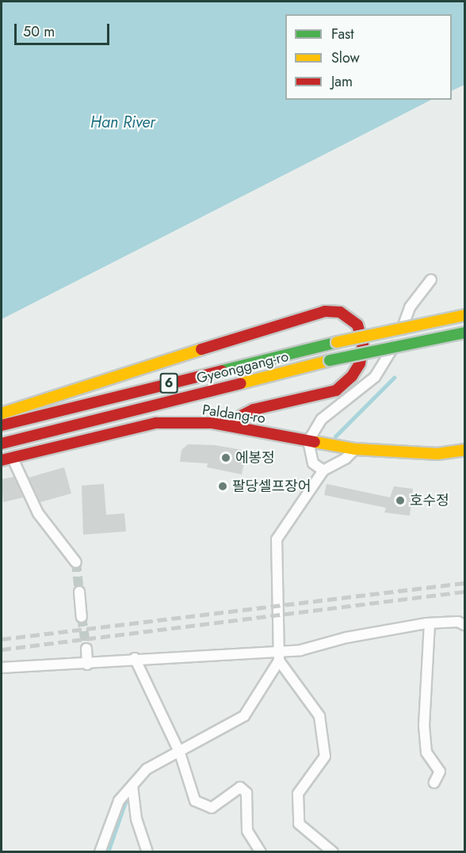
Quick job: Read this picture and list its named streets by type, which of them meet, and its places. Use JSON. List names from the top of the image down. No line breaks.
{"streets":{"main road":["Gyeonggang-ro","6","Paldang-ro"]},"water":["Han River"],"places":["에봉정","팔당셀프장어","호수정"],"legend":["Fast","Slow","Jam"],"scale_bar":"50 m"}
